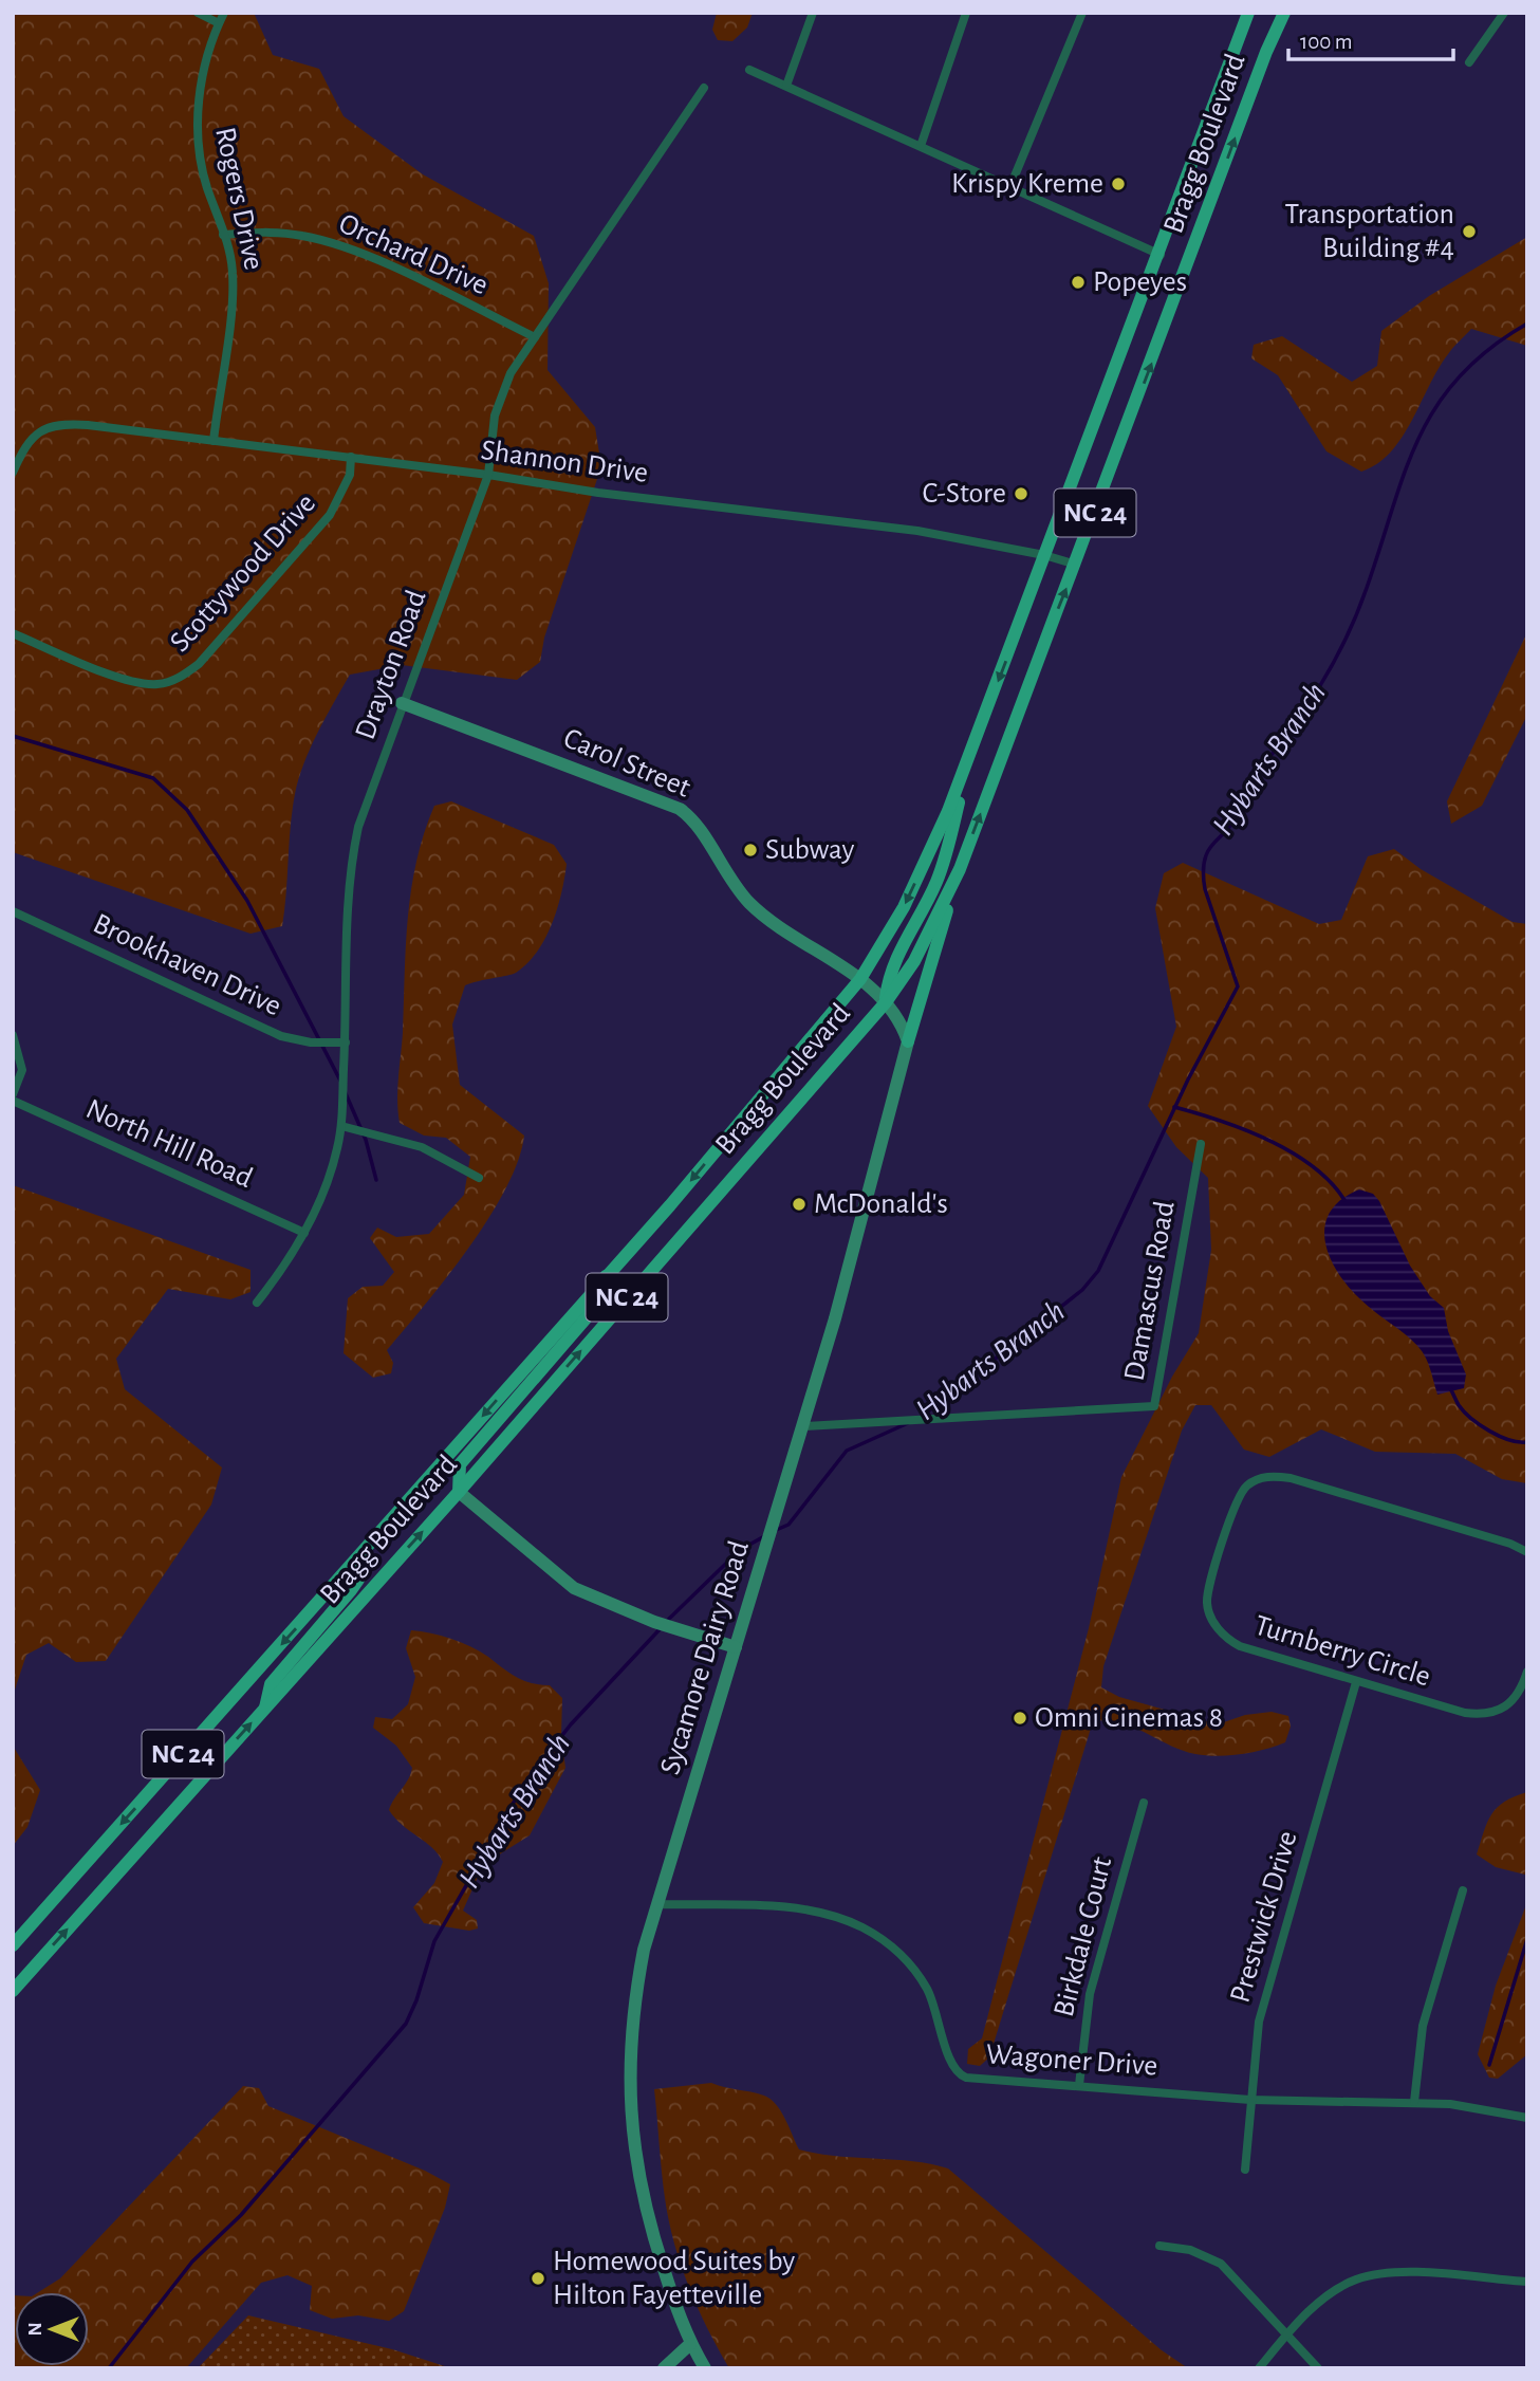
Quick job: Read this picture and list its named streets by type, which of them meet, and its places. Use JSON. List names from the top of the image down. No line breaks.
{"streets":{"main road":["Bragg Boulevard","NC 24","Carol Street","Sycamore Dairy Road"],"street":["Rogers Drive","Orchard Drive","Shannon Drive","Scottywood Drive","Drayton Road","Brookhaven Drive","North Hill Road","Damascus Road","Turnberry Circle","Prestwick Drive","Birkdale Court","Wagoner Drive"]},"crossings":[["Bragg Boulevard","Shannon Drive"],["Bragg Boulevard","Carol Street"],["Rogers Drive","Orchard Drive"],["Rogers Drive","Shannon Drive"],["Orchard Drive","Drayton Road"],["Shannon Drive","Scottywood Drive"],["Shannon Drive","Drayton Road"],["Drayton Road","Carol Street"],["Drayton Road","Brookhaven Drive"],["Drayton Road","North Hill Road"],["Damascus Road","Sycamore Dairy Road"],["Turnberry Circle","Prestwick Drive"],["Sycamore Dairy Road","Wagoner Drive"],["Prestwick Drive","Wagoner Drive"],["Birkdale Court","Wagoner Drive"]],"water":["Hybarts Branch"],"places":["Krispy Kreme","Transportation Building #4","Popeyes","C-Store","Subway","McDonald's","Omni Cinemas 8","Homewood Suites by Hilton Fayetteville"],"scale_bar":"100 m","north":"left"}
